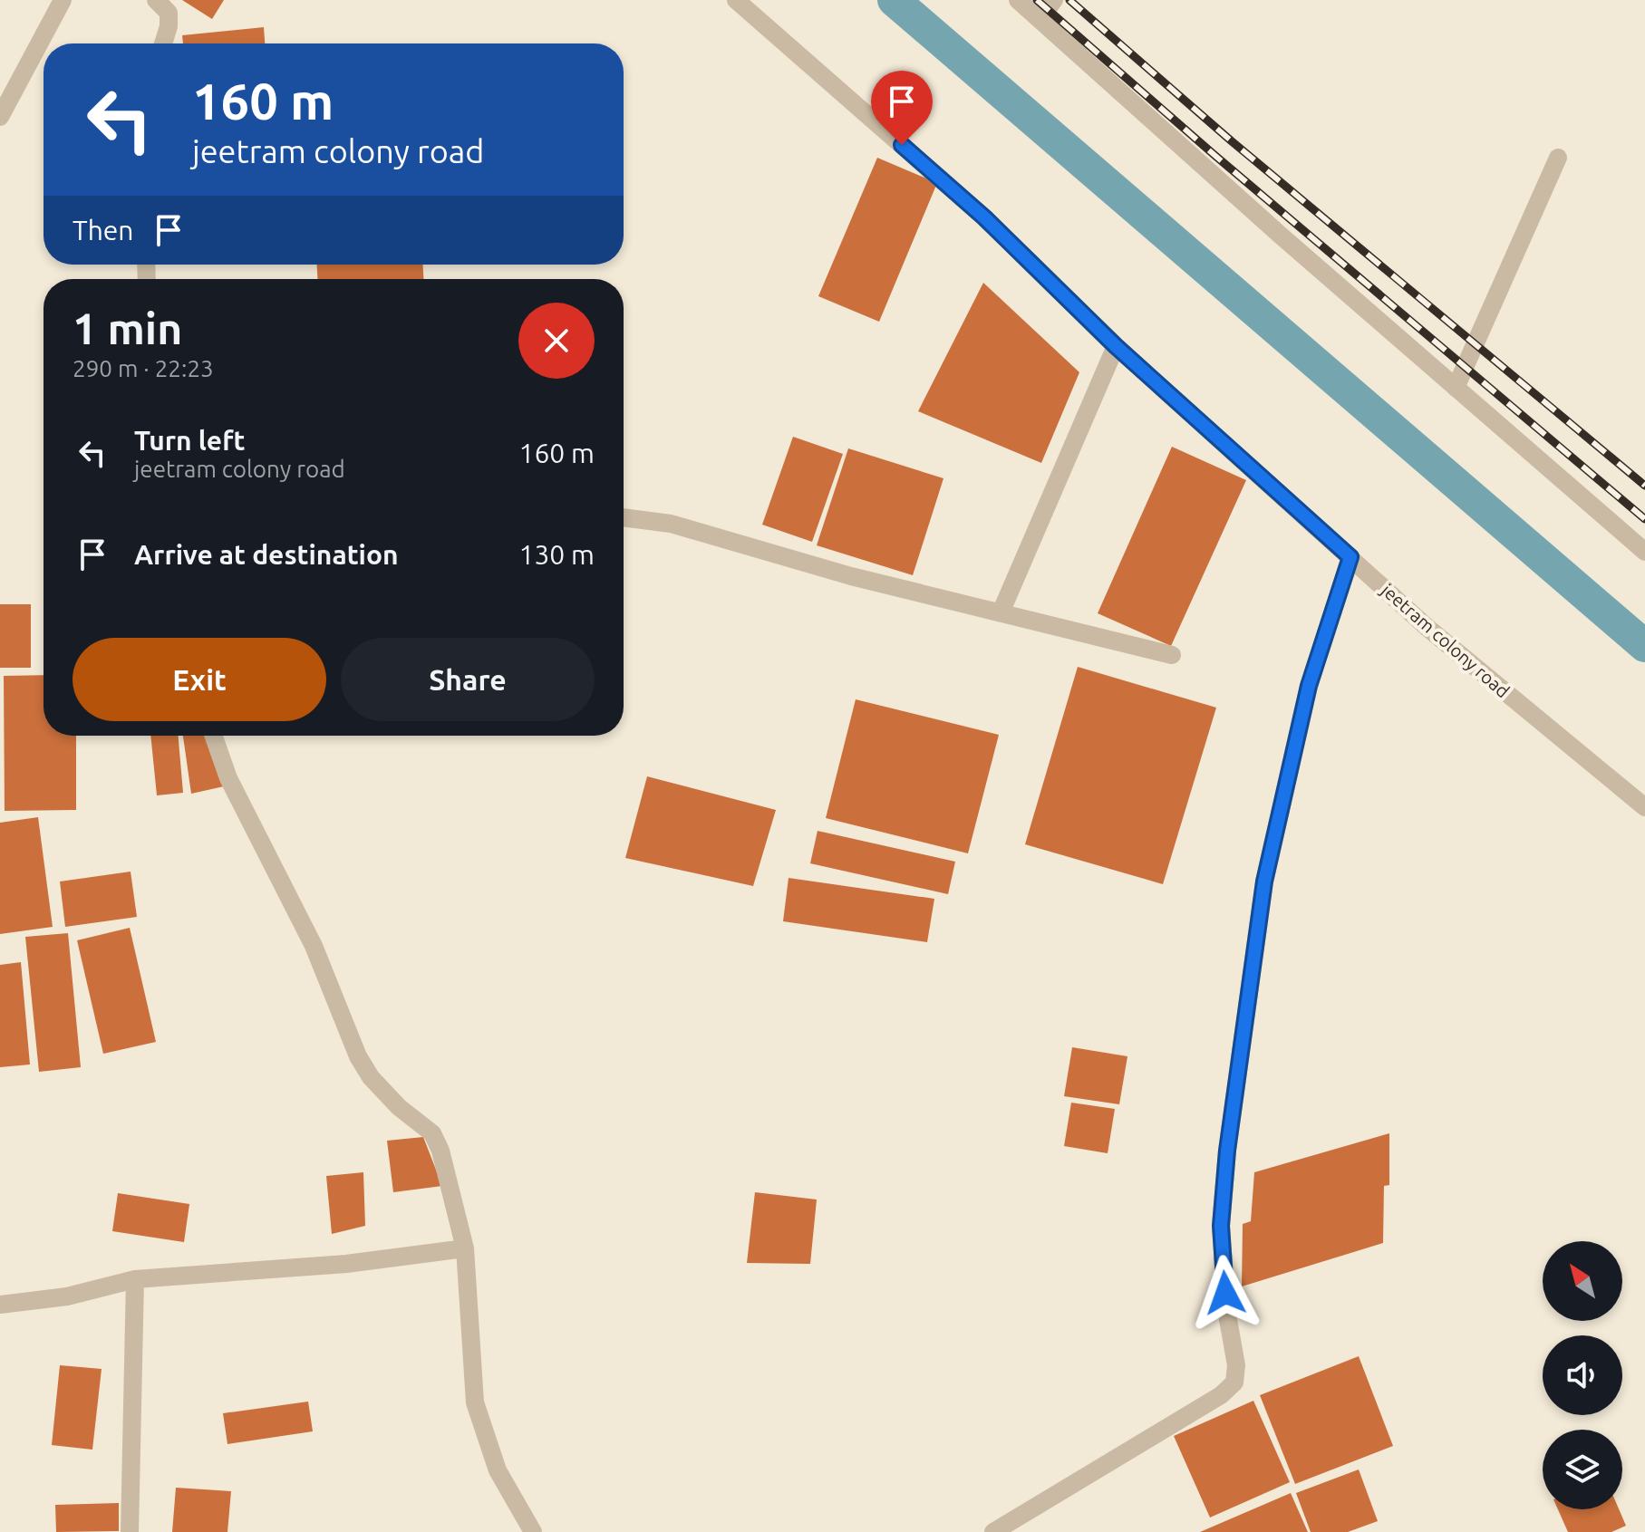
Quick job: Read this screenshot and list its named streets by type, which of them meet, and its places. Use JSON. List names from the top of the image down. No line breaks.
{"streets":{"street":["jeetram colony road"]},"north":"top left","page":{"turn":["160 m","jeetram colony road"],"then":"Then","heading":["1 min","290 m · 22:23"],"list":[{"name":"Turn left","note":"jeetram colony road","value":"160 m"},{"name":"Arrive at destination","value":"130 m"}],"buttons":["Exit","Share"]}}
